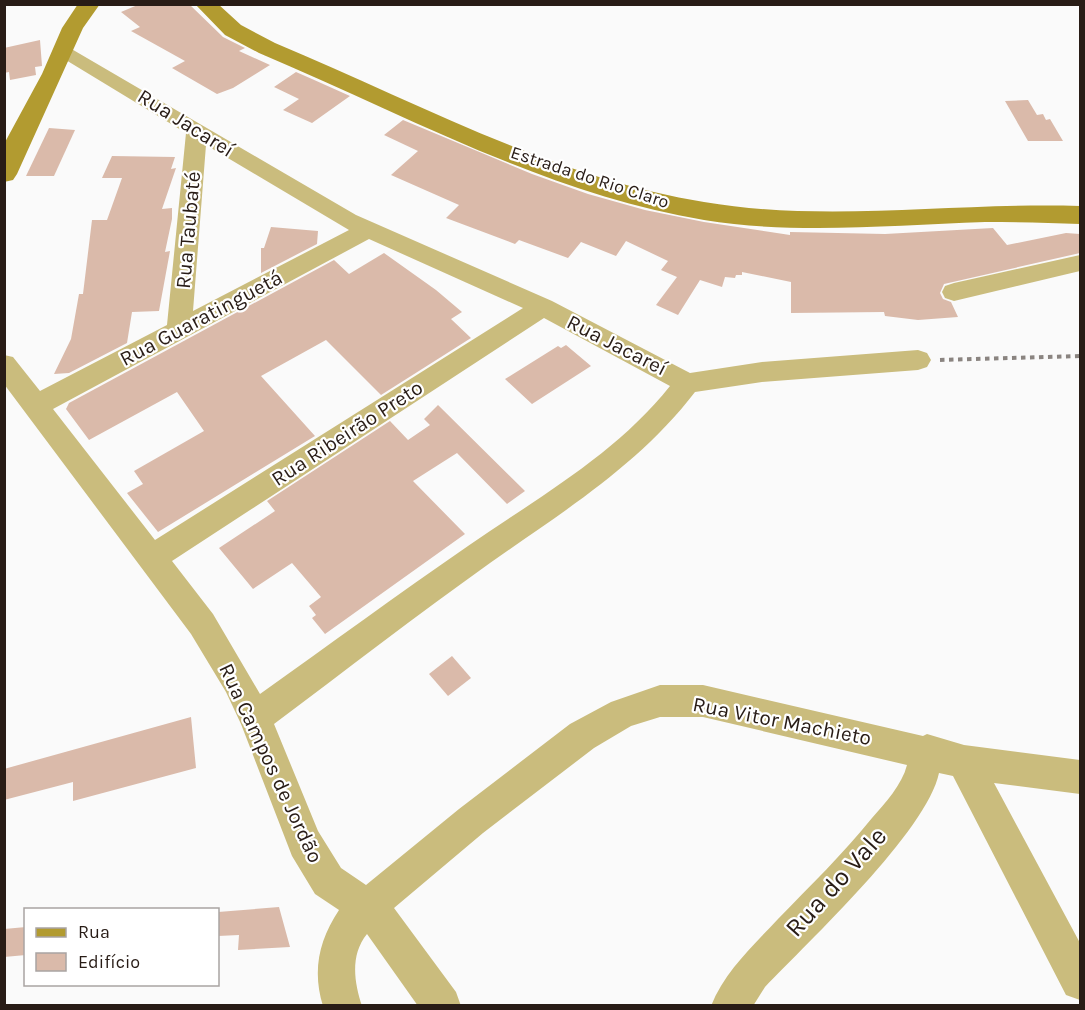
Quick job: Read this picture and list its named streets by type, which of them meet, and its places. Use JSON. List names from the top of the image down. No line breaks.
{"streets":{"main road":["Estrada do Rio Claro"],"street":["Rua Jacareí","Rua Taubaté","Rua Guaratinguetá","Rua Ribeirão Preto","Rua Vitor Machieto","Rua Campos de Jordão","Rua do Vale"]},"crossings":[["Rua Jacareí","Rua Taubaté"],["Rua Jacareí","Rua Guaratinguetá"],["Rua Jacareí","Rua Ribeirão Preto"],["Rua Jacareí","Rua Campos de Jordão"],["Rua Taubaté","Rua Guaratinguetá"],["Rua Guaratinguetá","Rua Campos de Jordão"],["Rua Ribeirão Preto","Rua Campos de Jordão"],["Rua Vitor Machieto","Rua Campos de Jordão"],["Rua Vitor Machieto","Rua do Vale"]],"legend":["Rua","Edifício"]}
